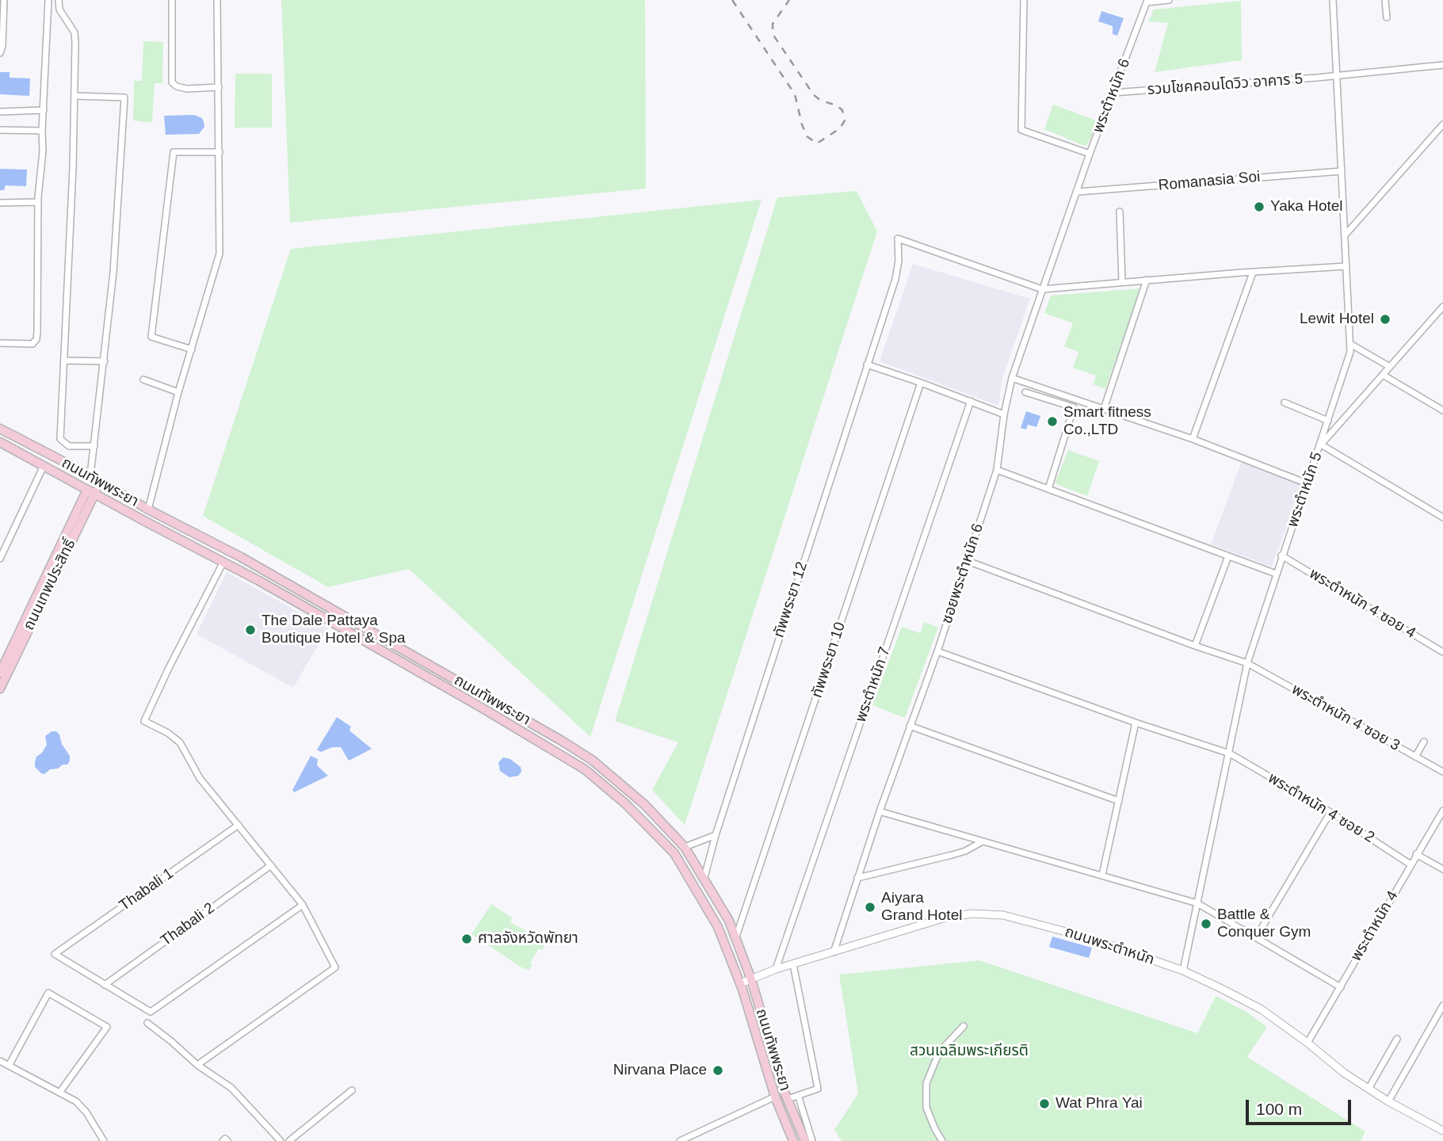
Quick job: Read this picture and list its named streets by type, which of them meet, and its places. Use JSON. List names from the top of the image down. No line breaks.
{"streets":{"main road":["ถนนทัพพระยา","ถนนเทพประสิทธิ์"],"street":["รวมโชคคอนโดวิว อาคาร 5","พระตำหนัก 6","Romanasia Soi","พระตำหนัก 5","ซอยพระตำหนัก 6","ทัพพระยา 12","พระตำหนัก 4 ซอย 4","ทัพพระยา 10","พระตำหนัก 7","พระตำหนัก 4 ซอย 3","พระตำหนัก 4 ซอย 2","Thabali 1","Thabali 2","พระตำหนัก 4","ถนนพระตำหนัก"]},"crossings":[["รวมโชคคอนโดวิว อาคาร 5","พระตำหนัก 6"],["รวมโชคคอนโดวิว อาคาร 5","พระตำหนัก 5"],["พระตำหนัก 6","Romanasia Soi"],["พระตำหนัก 6","ซอยพระตำหนัก 6"],["Romanasia Soi","พระตำหนัก 5"],["Romanasia Soi","ซอยพระตำหนัก 6"],["ถนนทัพพระยา","ถนนเทพประสิทธิ์"],["ถนนทัพพระยา","ทัพพระยา 12"],["ถนนทัพพระยา","ทัพพระยา 10"],["ถนนทัพพระยา","ถนนพระตำหนัก"],["พระตำหนัก 5","พระตำหนัก 4 ซอย 4"],["พระตำหนัก 5","พระตำหนัก 4 ซอย 3"],["พระตำหนัก 5","พระตำหนัก 4 ซอย 2"],["พระตำหนัก 5","ถนนพระตำหนัก"],["ซอยพระตำหนัก 6","ทัพพระยา 12"],["ซอยพระตำหนัก 6","พระตำหนัก 4 ซอย 3"],["ซอยพระตำหนัก 6","พระตำหนัก 4 ซอย 2"],["ซอยพระตำหนัก 6","ถนนพระตำหนัก"],["พระตำหนัก 7","ถนนพระตำหนัก"],["พระตำหนัก 4 ซอย 2","พระตำหนัก 4"],["Thabali 1","Thabali 2"],["พระตำหนัก 4","ถนนพระตำหนัก"]],"parks":["สวนเฉลิมพระเกียรติ"],"places":["Yaka Hotel","Lewit Hotel","Smart fitness Co.,LTD","The Dale Pattaya Boutique Hotel & Spa","Aiyara Grand Hotel","Battle & Conquer Gym","ศาลจังหวัดพัทยา","Nirvana Place","Wat Phra Yai"],"scale_bar":"100 m"}
